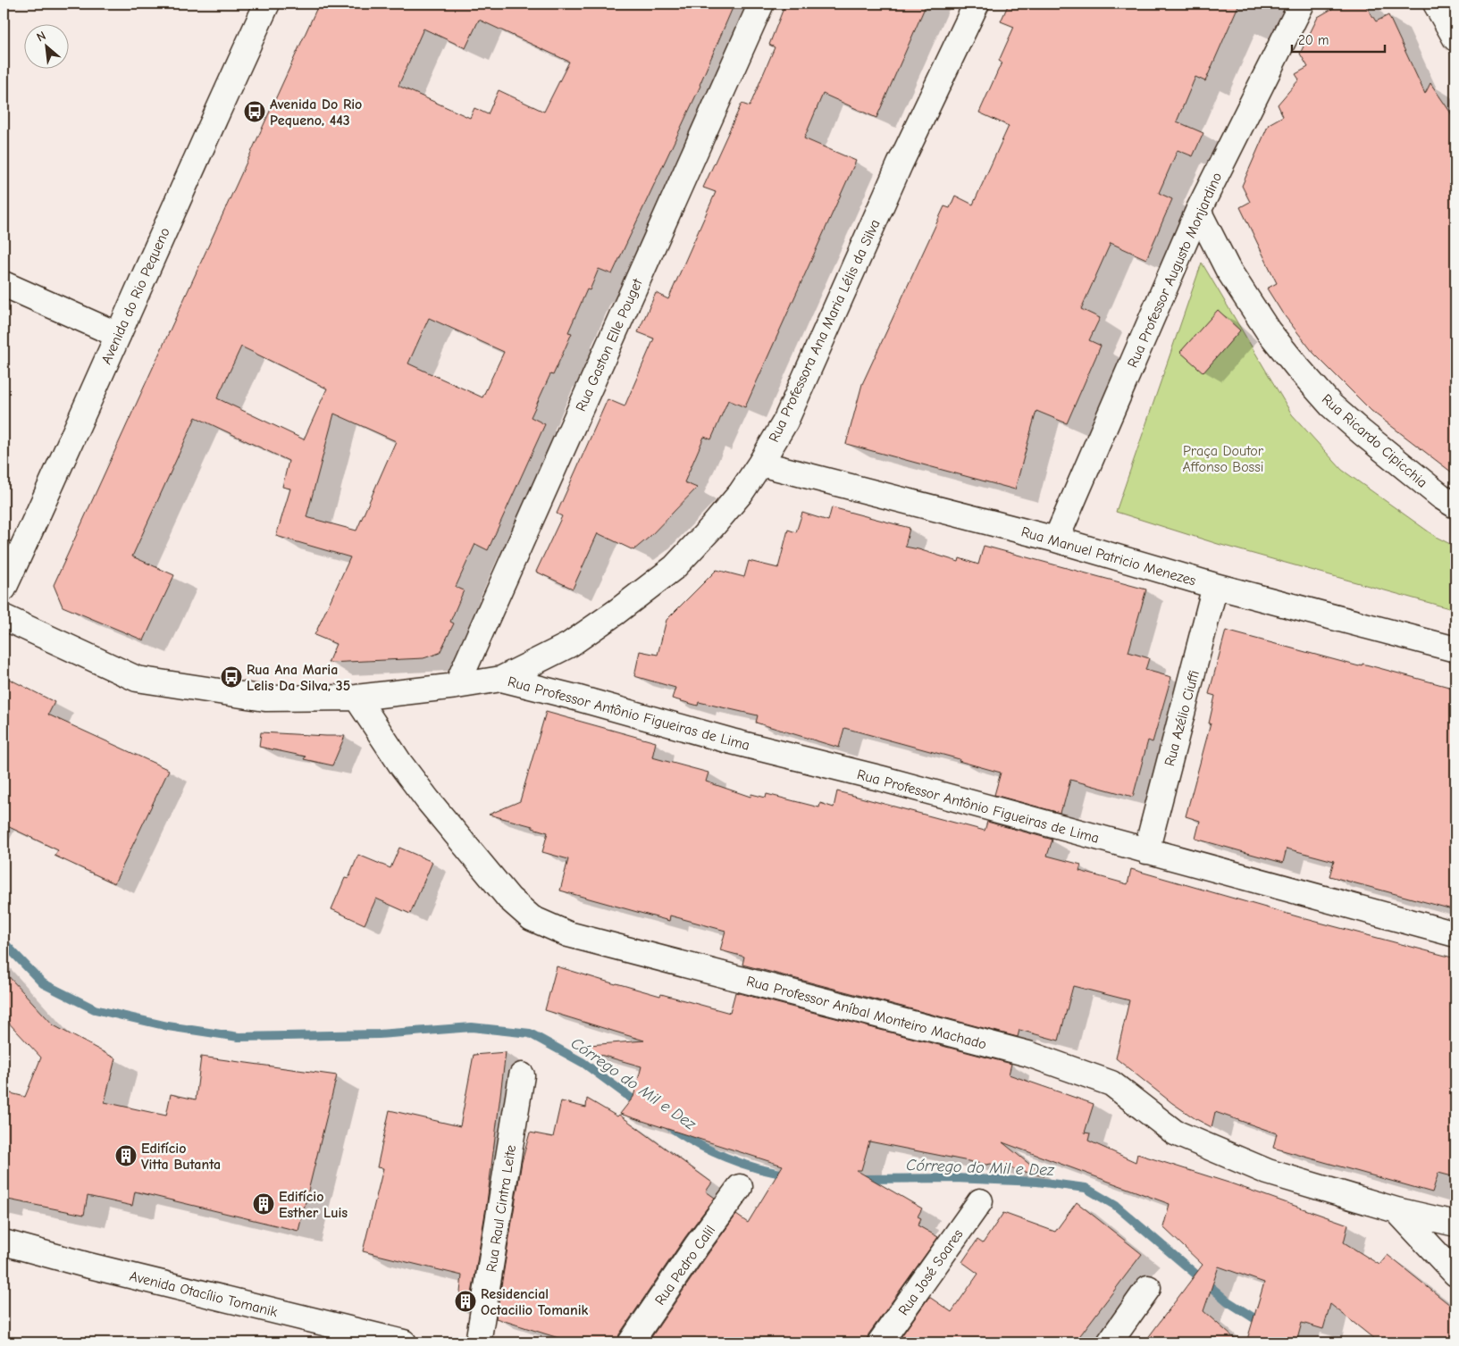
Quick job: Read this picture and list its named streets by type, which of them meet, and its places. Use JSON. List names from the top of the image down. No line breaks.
{"streets":{"street":["Rua Professor Augusto Monjardino","Avenida do Rio Pequeno","Rua Professora Ana Maria Lélis da Silva","Rua Gaston Elle Pouget","Rua Ricardo Cipicchia","Rua Manuel Patricio Menezes","Rua Professor Antônio Figueiras de Lima","Rua Azélio Ciuffi","Rua Professor Aníbal Monteiro Machado","Rua Raul Cintra Leite","Rua Pedro Calil","Rua José Soares","Avenida Otacílio Tomanik"]},"crossings":[["Rua Professor Augusto Monjardino","Rua Ricardo Cipicchia"],["Rua Professor Augusto Monjardino","Rua Manuel Patricio Menezes"],["Rua Professora Ana Maria Lélis da Silva","Rua Gaston Elle Pouget"],["Rua Professora Ana Maria Lélis da Silva","Rua Manuel Patricio Menezes"],["Rua Professora Ana Maria Lélis da Silva","Rua Professor Antônio Figueiras de Lima"],["Rua Professora Ana Maria Lélis da Silva","Rua Professor Aníbal Monteiro Machado"],["Rua Manuel Patricio Menezes","Rua Azélio Ciuffi"],["Rua Professor Antônio Figueiras de Lima","Rua Azélio Ciuffi"]],"water":["Córrego do Mil e Dez"],"parks":["Praça Doutor Affonso Bossi"],"places":{"bus stop":["Avenida Do Rio Pequeno, 443","Rua Ana Maria Lelis Da Silva, 35"],"building":["Edifício Vitta Butanta","Edifício Esther Luis","Residencial Octacilio Tomanik"]},"scale_bar":"20 m","north":"top left"}
